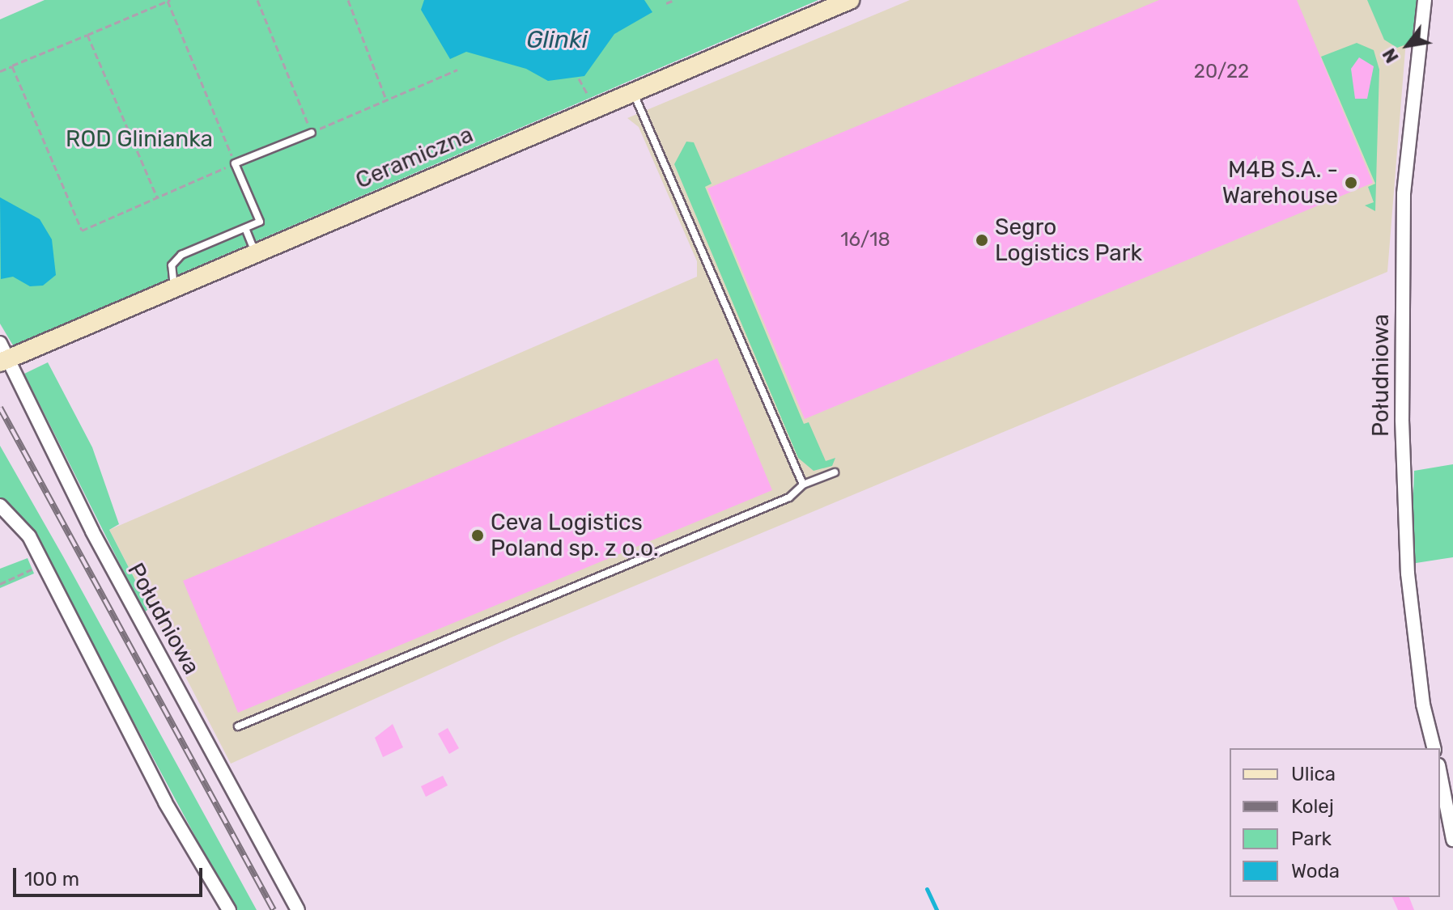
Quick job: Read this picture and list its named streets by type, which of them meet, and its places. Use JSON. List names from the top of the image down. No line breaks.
{"streets":{"main road":["Ceramiczna"],"street":["Południowa"]},"crossings":[["Ceramiczna","Południowa"]],"water":["Glinki"],"parks":["ROD Glinianka"],"places":["M4B S.A. - Warehouse","Segro Logistics Park","Ceva Logistics Poland sp. z o.o."],"house_numbers":["20/22","16/18"],"legend":["Ulica","Kolej","Park","Woda"],"scale_bar":"100 m","north":"bottom left"}
